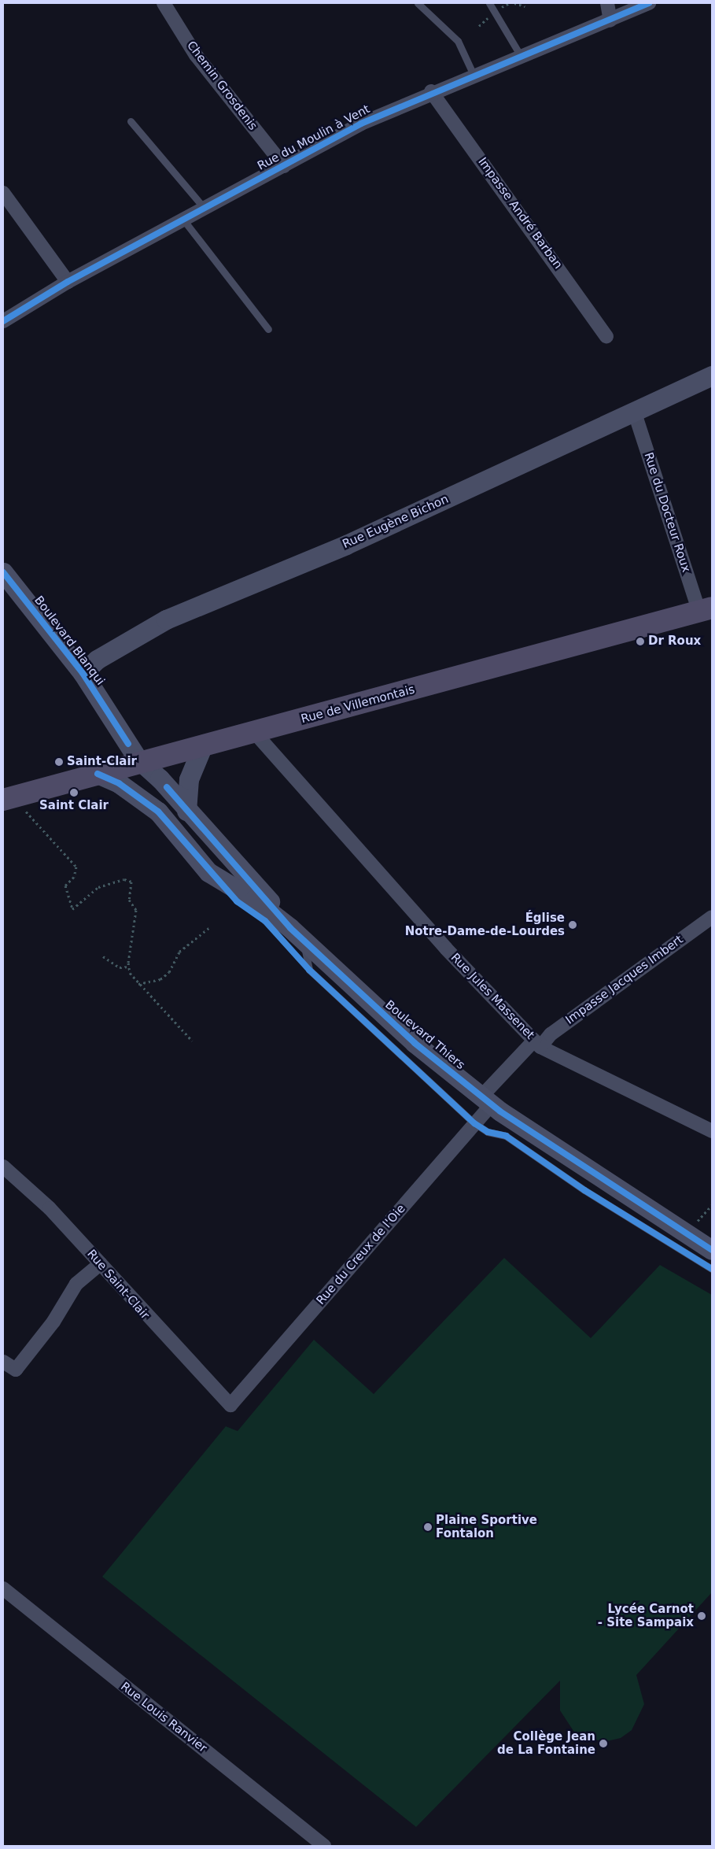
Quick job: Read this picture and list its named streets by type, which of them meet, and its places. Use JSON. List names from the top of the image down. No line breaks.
{"streets":{"main road":["Rue Eugène Bichon","Boulevard Blanqui","Rue de Villemontais","Boulevard Thiers"],"street":["Chemin Grosdenis","Rue du Moulin à Vent","Impasse André Barban","Rue du Docteur Roux","Impasse Jacques Imbert","Rue Jules Massenet","Rue du Creux de l'Oie","Rue Saint-Clair","Rue Louis Ranvier"]},"crossings":[["Chemin Grosdenis","Rue du Moulin à Vent"],["Rue du Moulin à Vent","Impasse André Barban"],["Rue du Docteur Roux","Rue Eugène Bichon"],["Rue du Docteur Roux","Rue de Villemontais"],["Rue Eugène Bichon","Boulevard Blanqui"],["Boulevard Blanqui","Rue de Villemontais"],["Boulevard Blanqui","Boulevard Thiers"],["Rue de Villemontais","Rue Jules Massenet"],["Rue de Villemontais","Boulevard Thiers"],["Impasse Jacques Imbert","Rue Jules Massenet"],["Impasse Jacques Imbert","Boulevard Thiers"],["Impasse Jacques Imbert","Rue du Creux de l'Oie"],["Boulevard Thiers","Rue du Creux de l'Oie"],["Rue du Creux de l'Oie","Rue Saint-Clair"]],"places":["Dr Roux","Saint-Clair","Saint Clair","Église Notre-Dame-de-Lourdes","Plaine Sportive Fontalon","Lycée Carnot - Site Sampaix","Collège Jean de La Fontaine"]}
